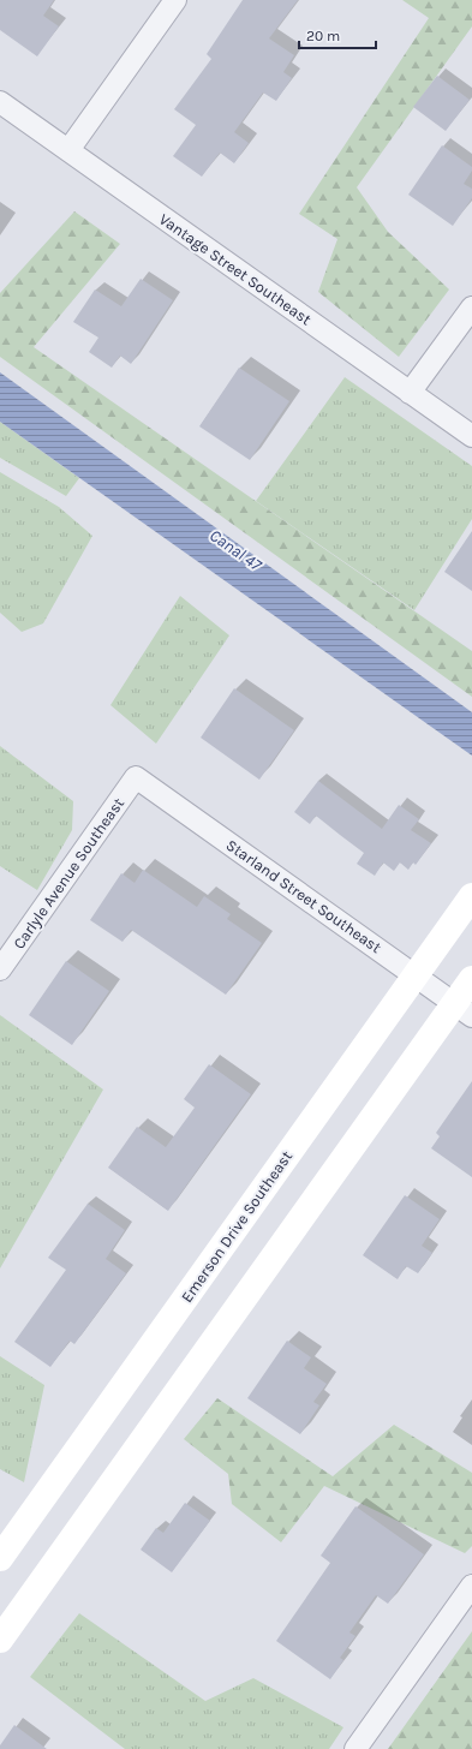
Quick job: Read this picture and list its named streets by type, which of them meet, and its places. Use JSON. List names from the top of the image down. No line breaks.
{"streets":{"street":["Vantage Street Southeast","Carlyle Avenue Southeast","Starland Street Southeast","Emerson Drive Southeast"]},"crossings":[["Carlyle Avenue Southeast","Starland Street Southeast"],["Starland Street Southeast","Emerson Drive Southeast"]],"water":["Canal 47"],"scale_bar":"20 m"}
